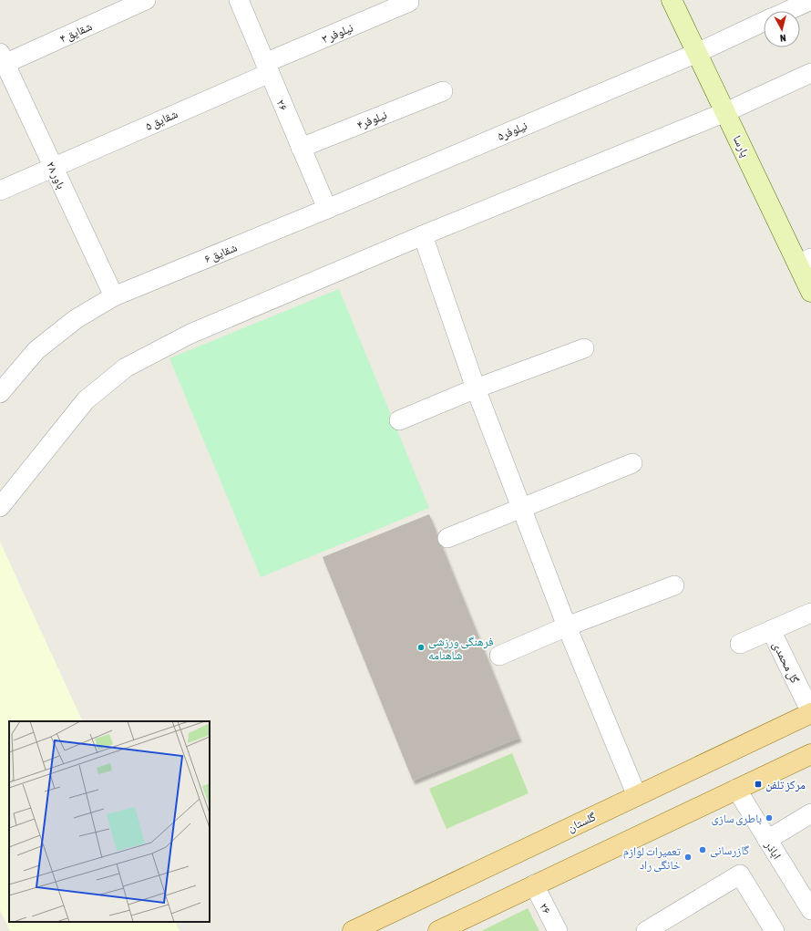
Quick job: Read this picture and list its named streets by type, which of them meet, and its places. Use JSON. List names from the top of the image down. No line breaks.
{"streets":{"main road":["گلستان"],"street":["شقایق ۴","نیلوفر ۳","۲۶","شقایق ۵","نیلوفر۴","نیلوفر۵","پارسا","باور ۲۸","شقایق ۶","گل محمدی","اباذر"]},"crossings":[["شقایق ۴","باور ۲۸"],["نیلوفر ۳","۲۶"],["نیلوفر ۳","شقایق ۵"],["۲۶","شقایق ۵"],["۲۶","نیلوفر۴"],["۲۶","نیلوفر۵"],["۲۶","شقایق ۶"],["شقایق ۵","باور ۲۸"],["نیلوفر۵","پارسا"],["نیلوفر۵","شقایق ۶"],["باور ۲۸","شقایق ۶"],["گل محمدی","گلستان"]],"places":{"other":["فرهنگی ورزشی شاهنامه","باطری سازی","گازرسانی","تعمیرات لوازم خانگی راد"],"transit":["مرکز تلفن"]},"north":"bottom"}
